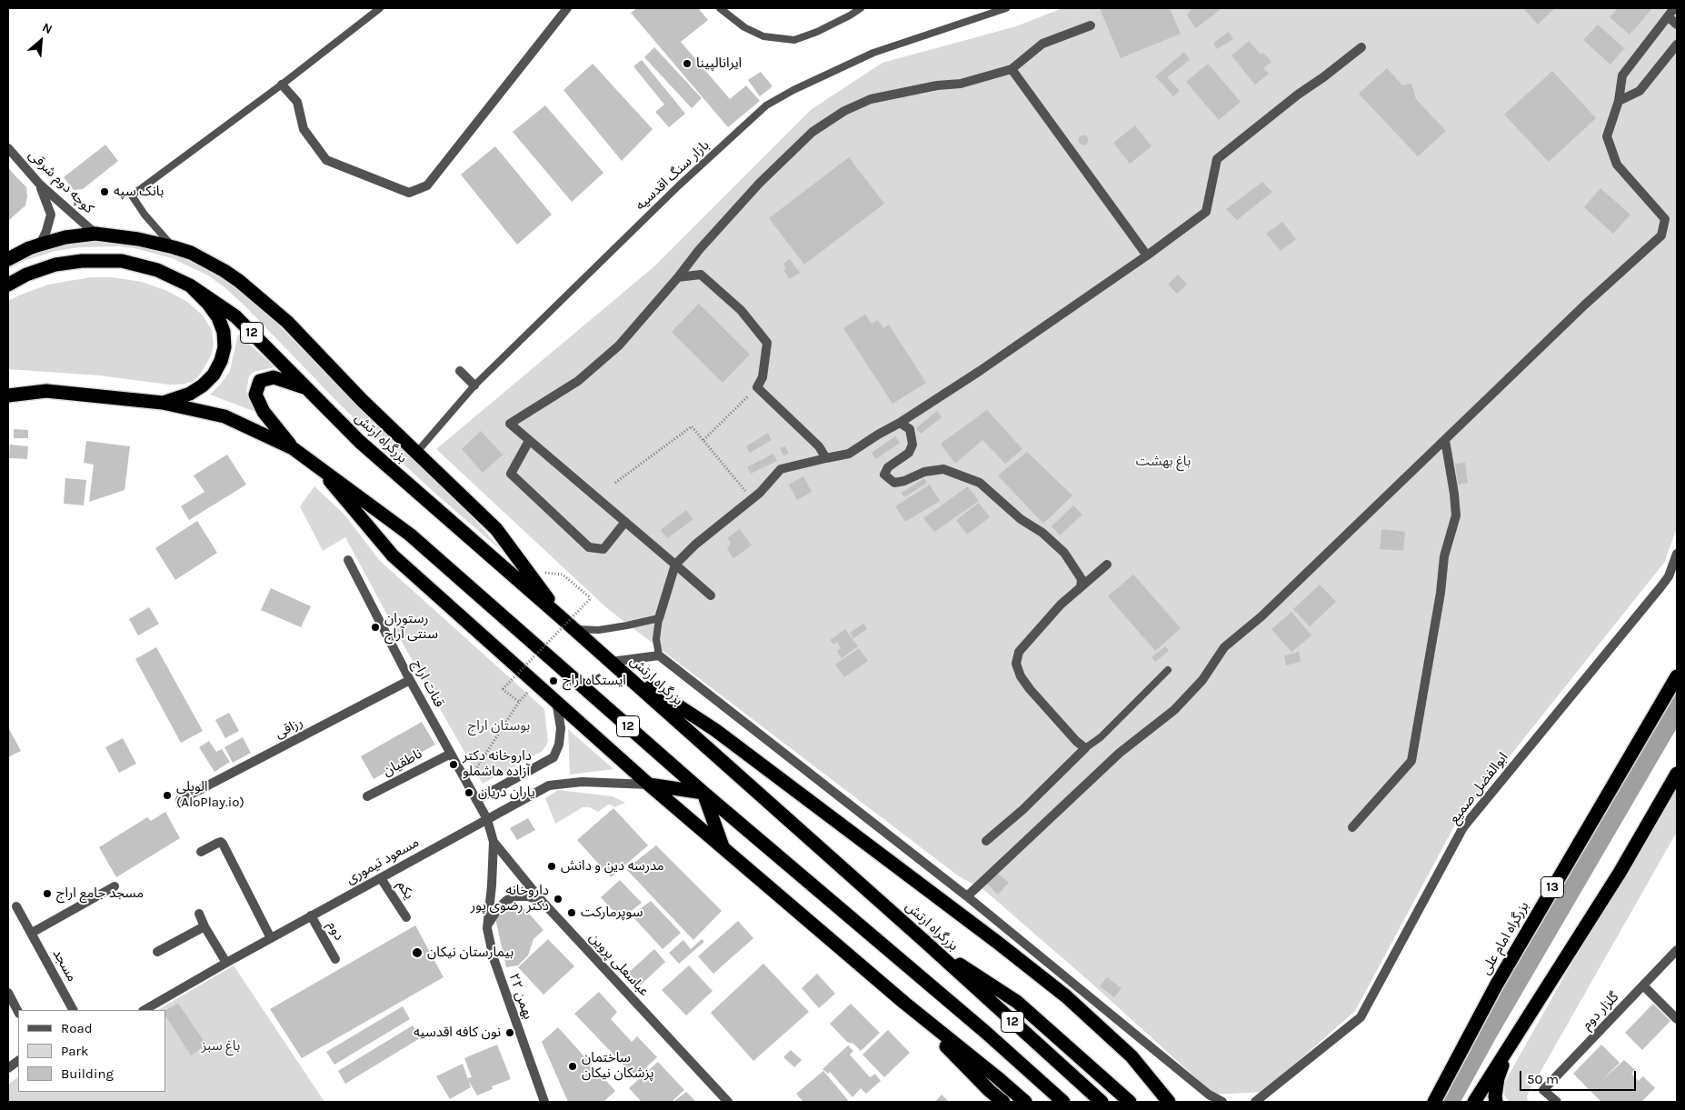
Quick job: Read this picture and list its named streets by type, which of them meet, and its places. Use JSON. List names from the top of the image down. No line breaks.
{"streets":{"highway":["12","بزرگراه ارتش","13","بزرگراه امام علی"],"street":["کوچه دوم شرقی","قنات اراج","رزاقی","ناطقیان","ابوالفضل صمیع","مسعود تیموری","یکم","دوم","عباسعلی پروین","مسجد","۲۲ بهمن","گلزار دوم"],"lane":["بازار سنگ اقدسیه"]},"crossings":[["قنات اراج","رزاقی"],["قنات اراج","ناطقیان"],["قنات اراج","مسعود تیموری"],["قنات اراج","عباسعلی پروین"],["قنات اراج","۲۲ بهمن"],["مسعود تیموری","یکم"],["مسعود تیموری","دوم"],["عباسعلی پروین","۲۲ بهمن"]],"parks":["باغ بهشت","بوستان اراج","باغ سبز"],"places":["ایرانالپینا","بانک سپه","رستوران سنتی آراج","ایستگاه اراج","داروخانه دکتر آزاده هاشملو","یاران دریان","الوپلی (AloPlay.io)","مدرسه دین و دانش","مسجد جامع اراج","داروخانه دکتر رضوی پور","سوپرمارکت","بیمارستان نیکان","نون کافه اقدسیه","ساختمان پزشکان نیکان"],"legend":["Road","Park","Building"],"scale_bar":"50 m","north":"top right"}
